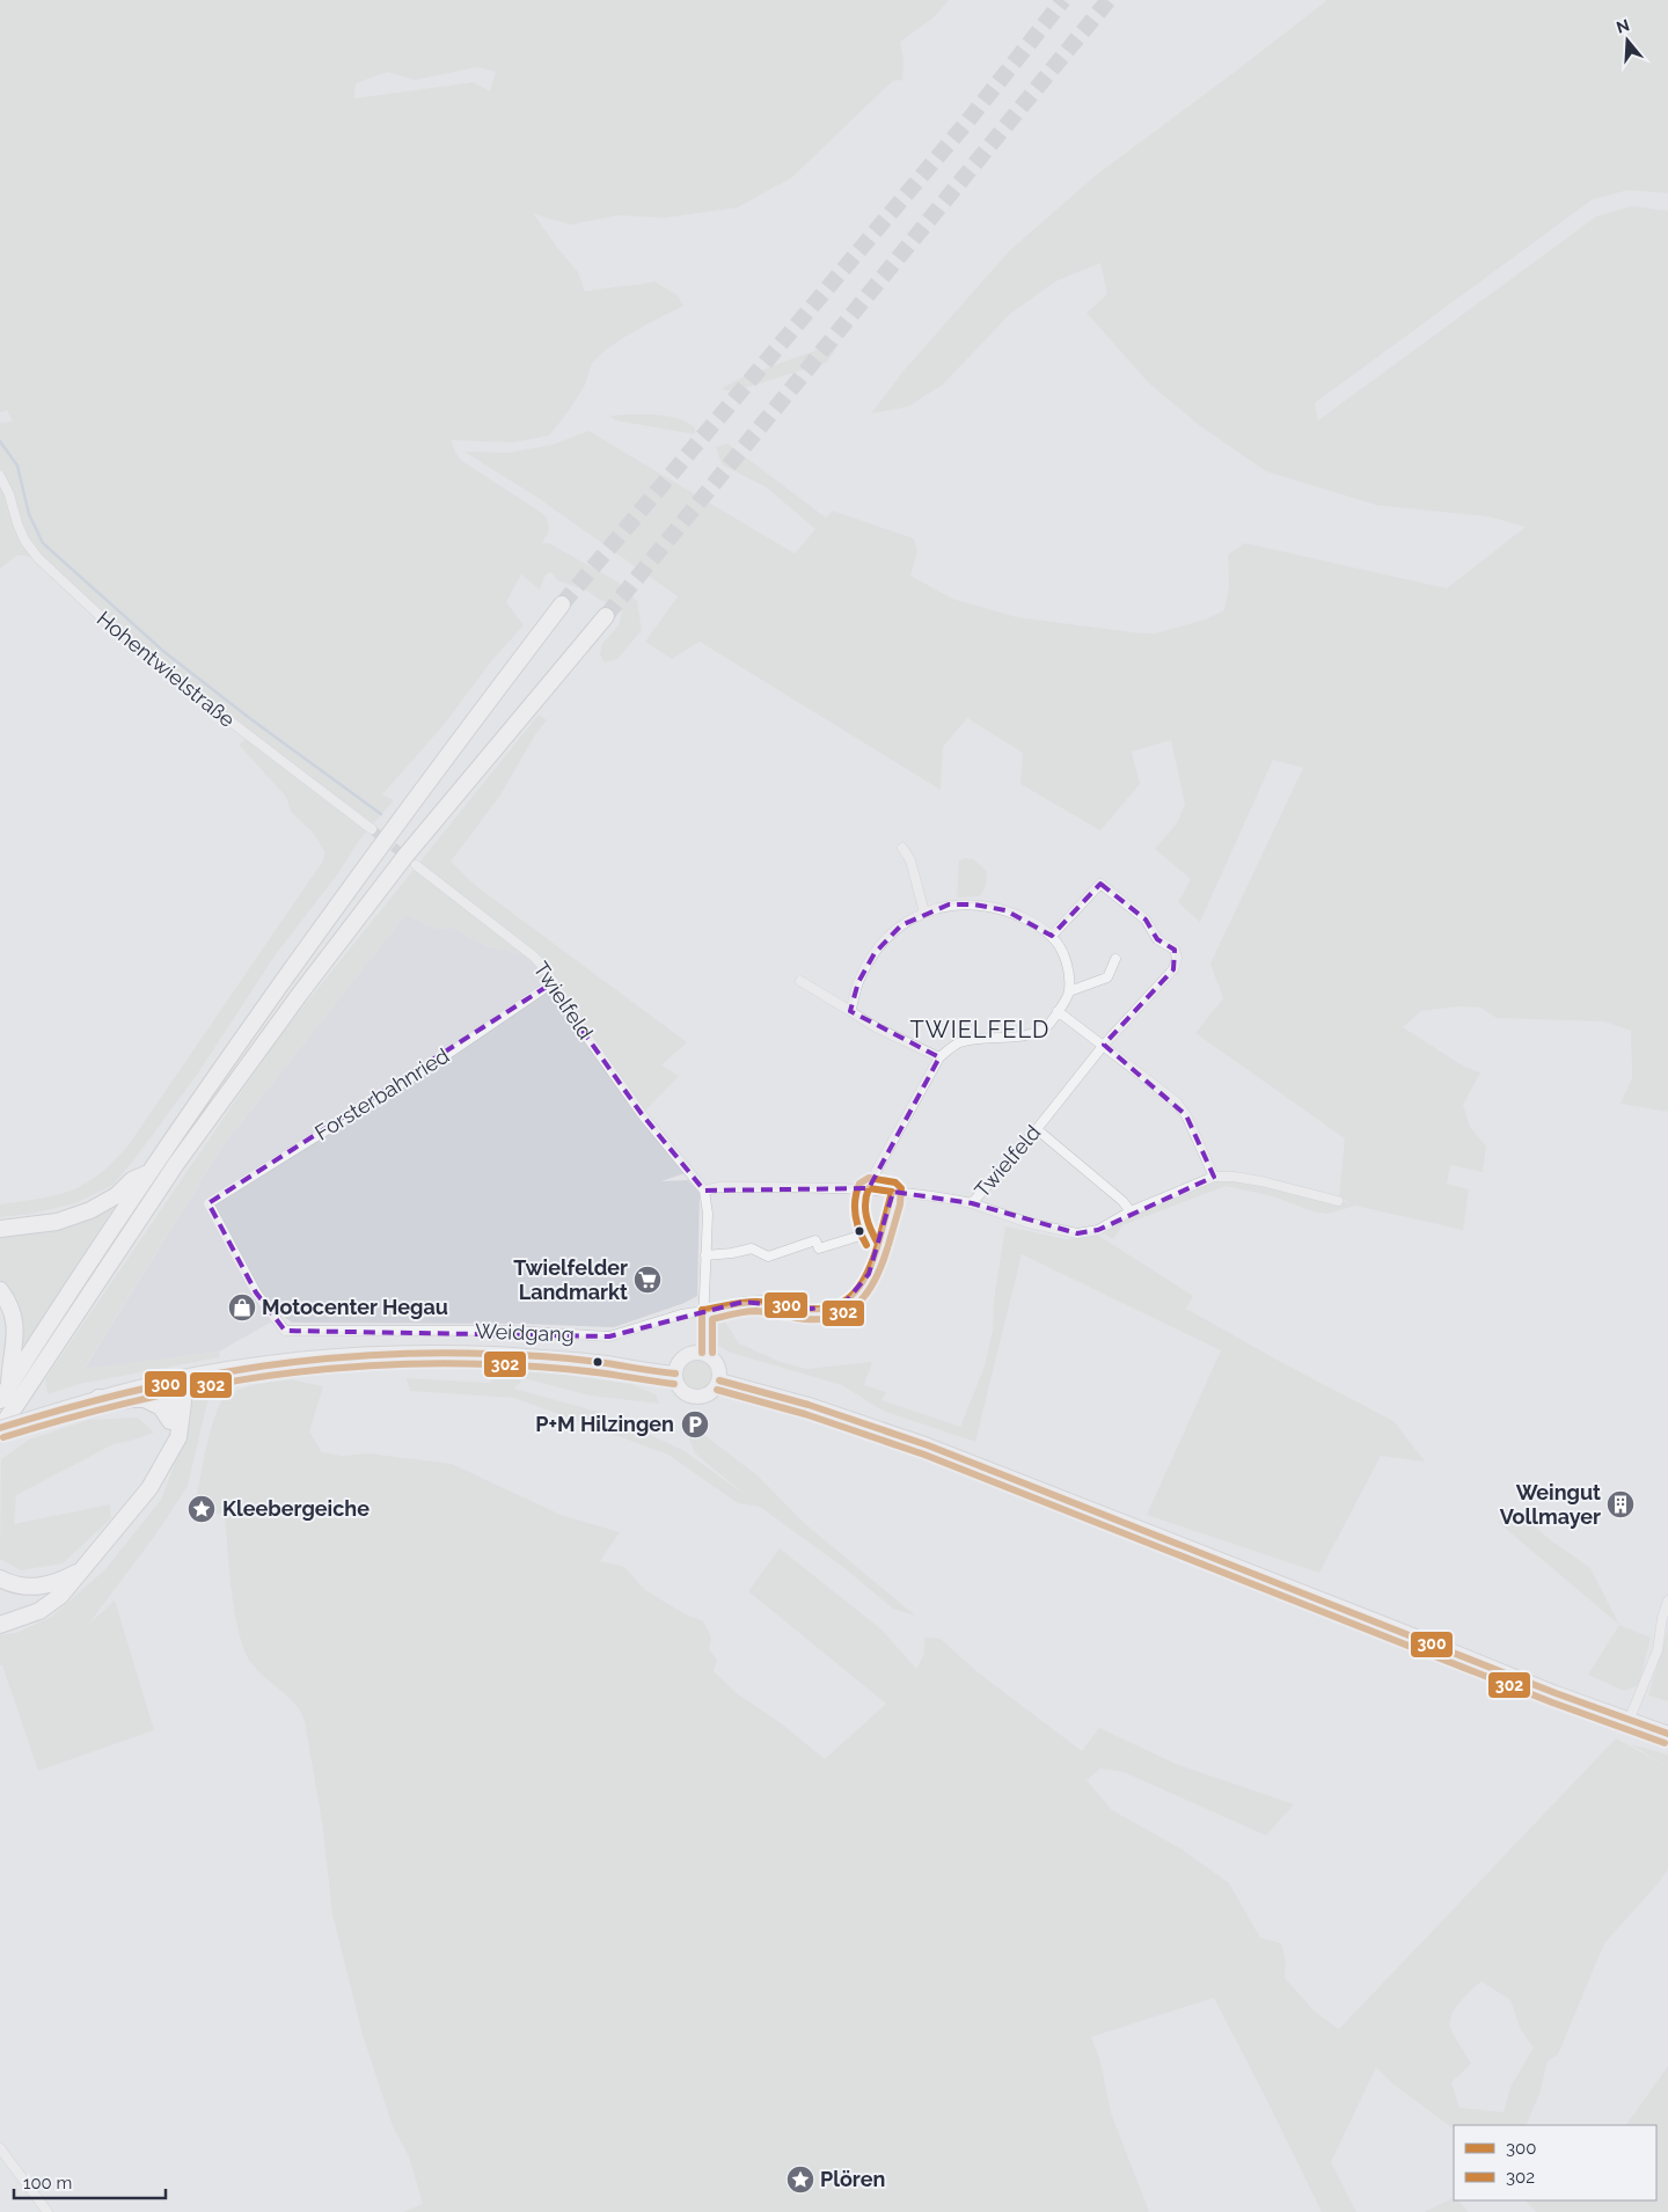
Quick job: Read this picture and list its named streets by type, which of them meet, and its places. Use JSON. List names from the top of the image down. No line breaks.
{"streets":{"street":["Hohentwielstraße","Twielfeld","Forsterbahnried","Weidgang"]},"crossings":[["Twielfeld","Forsterbahnried"],["Forsterbahnried","Weidgang"]],"districts":["TWIELFELD"],"places":{"supermarket":["Twielfelder Landmarkt"],"shop":["Motocenter Hegau"],"parking":["P+M Hilzingen"],"building":["Weingut Vollmayer"],"place":["Kleebergeiche","Plören"]},"lines":["transit line 302","transit line 300"],"legend":["300","302"],"scale_bar":"100 m","north":"top"}
